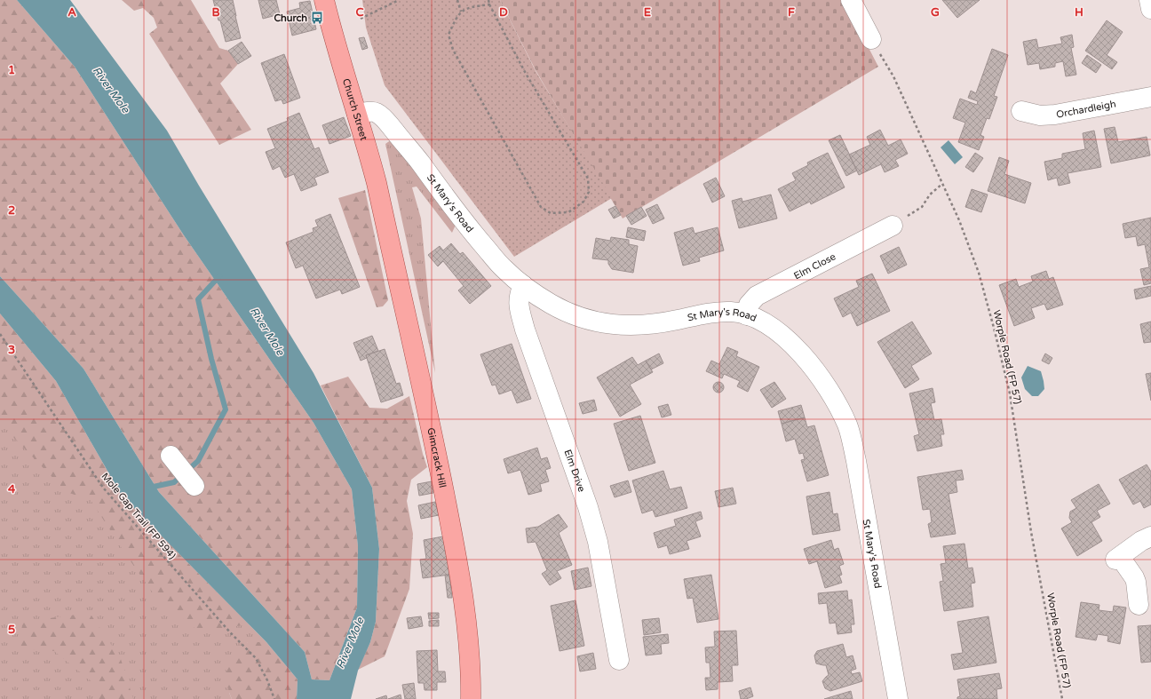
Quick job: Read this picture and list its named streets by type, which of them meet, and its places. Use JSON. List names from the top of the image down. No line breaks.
{"streets":{"main road":["Church Street","Gimcrack Hill"],"street":["Orchardleigh","St Mary's Road","Elm Close","Elm Drive"],"path":["Worple Road (FP 57)","Mole Gap Trail (FP 594)"]},"crossings":[["Church Street","St Mary's Road"],["Church Street","Gimcrack Hill"],["St Mary's Road","Elm Close"],["St Mary's Road","Elm Drive"]],"water":["River Mole"],"places":{"bus stop":["Church"]},"grid":{"columns":["A","B","C","D","E","F","G","H"],"rows":["1","2","3","4","5"]}}
